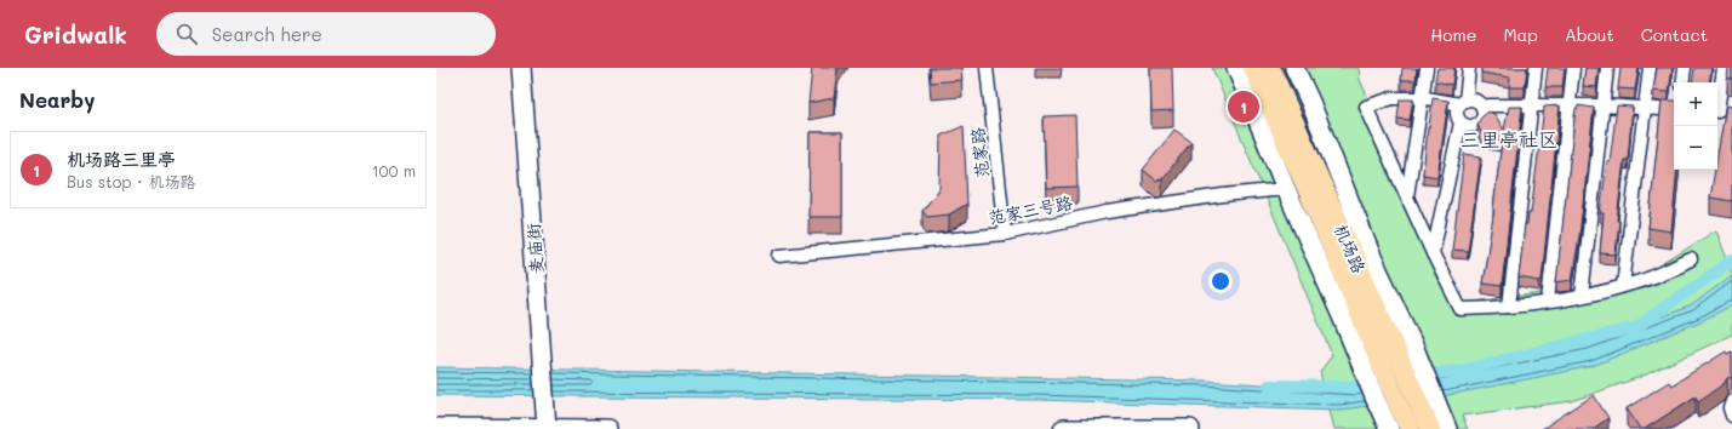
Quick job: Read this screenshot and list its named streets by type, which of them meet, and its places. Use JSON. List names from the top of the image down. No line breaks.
{"streets":{"main road":["麦庙街","机场路"],"street":["范家路","范家三号路"]},"crossings":[["范家路","范家三号路"],["范家三号路","机场路"]],"districts":["三里亭社区"],"page":{"header":"Gridwalk","search":"Search here","nav":["Home","Map","About","Contact"],"heading":"Nearby","map_buttons":["+","−"],"pins":"1","list":[{"mark":"1","name":"机场路三里亭","note":"Bus stop · 机场路","value":"100 m"}]}}
